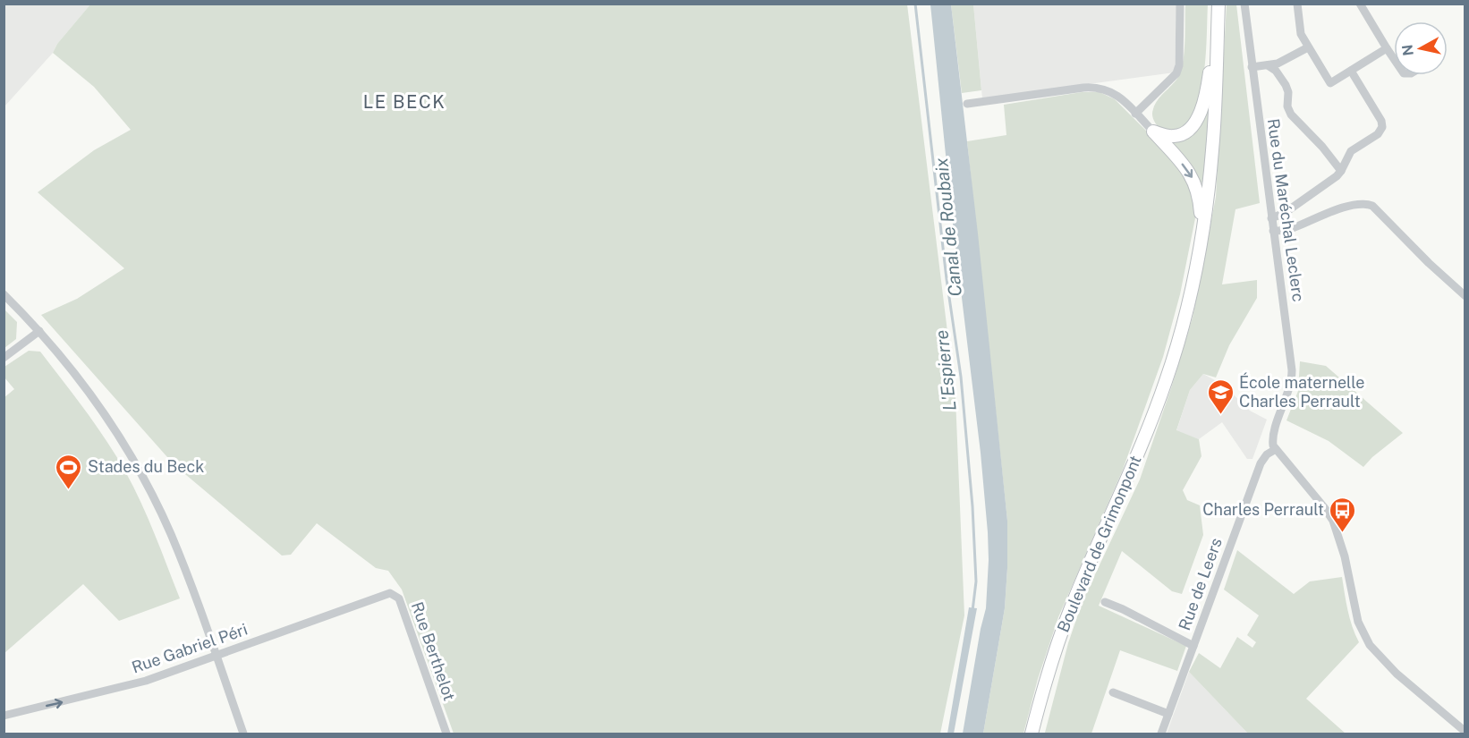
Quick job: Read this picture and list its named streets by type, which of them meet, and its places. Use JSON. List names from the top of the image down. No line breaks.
{"streets":{"highway":["Boulevard de Grimonpont"],"street":["Rue du Maréchal Leclerc","Rue de Leers","Rue Gabriel Péri","Rue Berthelot"]},"crossings":[["Rue du Maréchal Leclerc","Rue de Leers"],["Rue Gabriel Péri","Rue Berthelot"]],"one_way":["Rue Gabriel Péri"],"districts":["LE BECK"],"water":["Canal de Roubaix","L'Espierre"],"places":{"school or university":["École maternelle Charles Perrault"],"sports":["Stades du Beck"],"bus stop":["Charles Perrault"]},"north":"left"}
